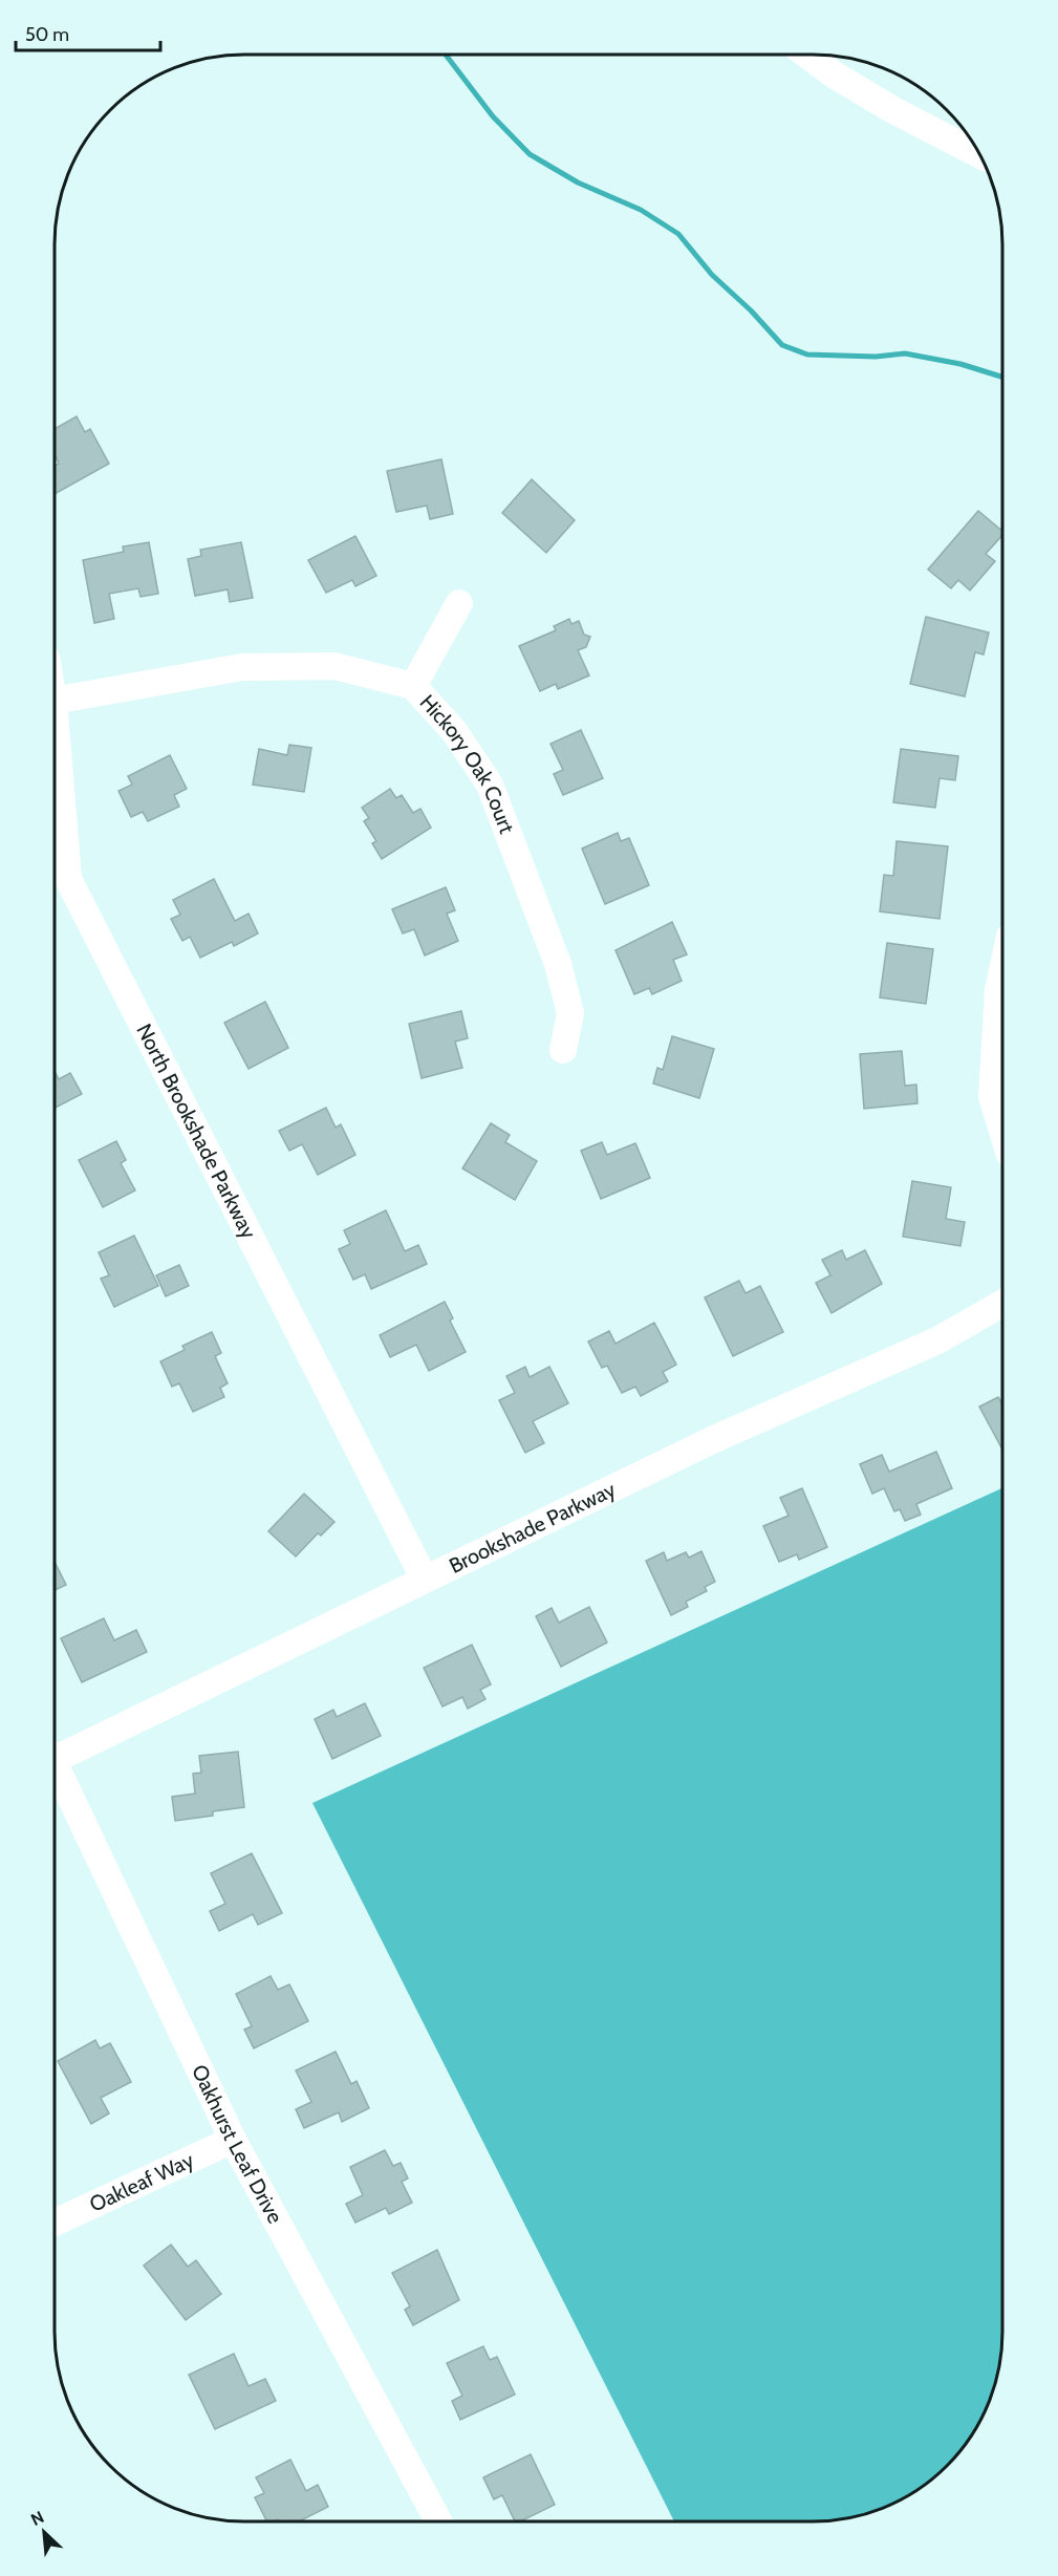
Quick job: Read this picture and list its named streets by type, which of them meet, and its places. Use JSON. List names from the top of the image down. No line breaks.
{"streets":{"street":["Hickory Oak Court","North Brookshade Parkway","Brookshade Parkway","Oakhurst Leaf Drive","Oakleaf Way"]},"crossings":[["North Brookshade Parkway","Brookshade Parkway"],["Oakhurst Leaf Drive","Oakleaf Way"]],"scale_bar":"50 m","north":"top left"}
